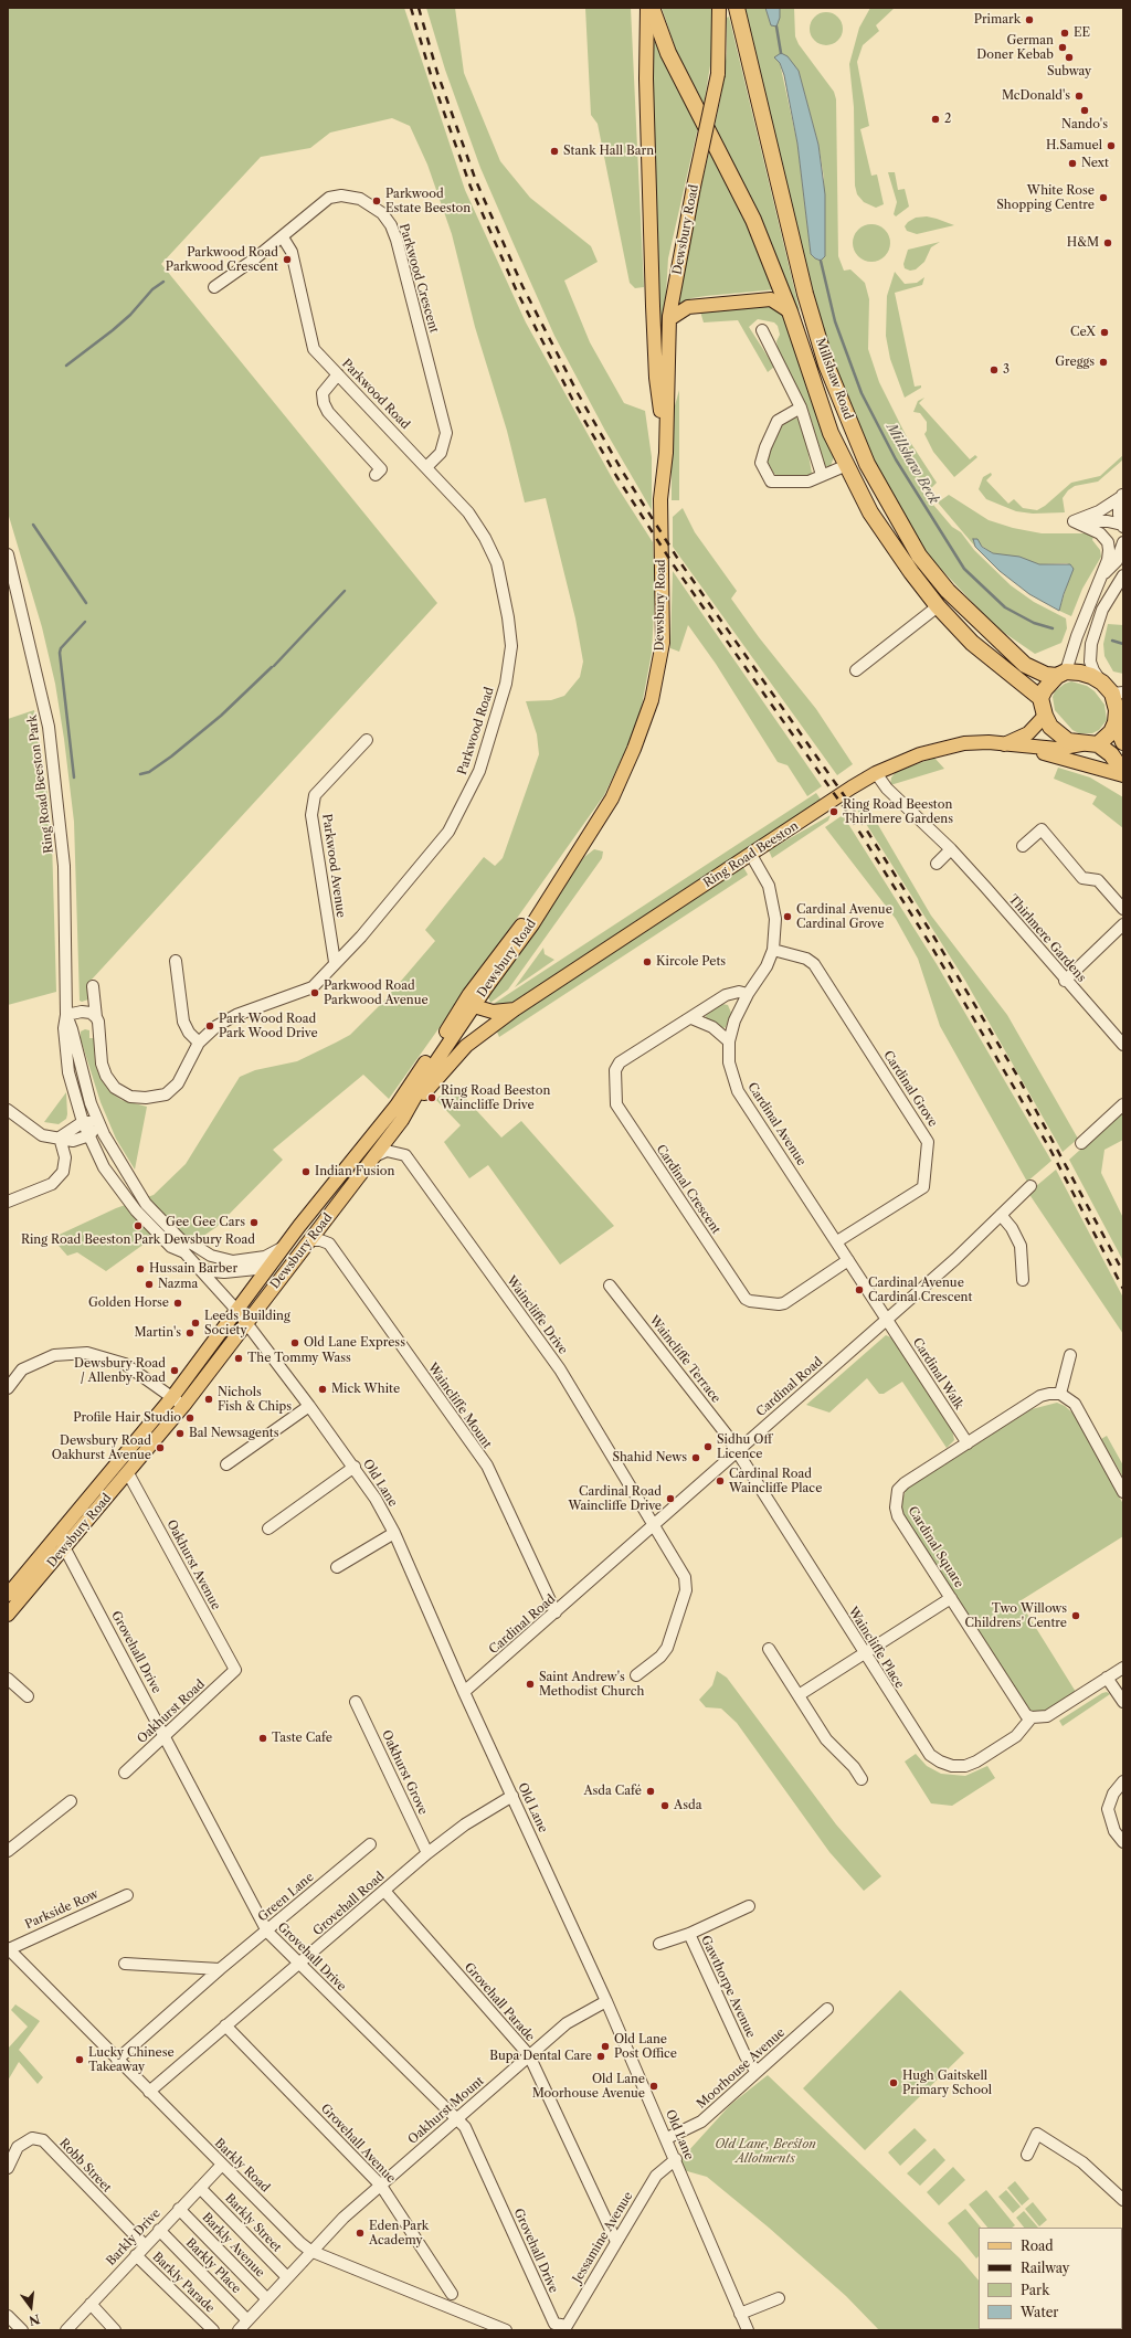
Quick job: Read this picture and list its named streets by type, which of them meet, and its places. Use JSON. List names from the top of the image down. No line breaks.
{"streets":{"highway":["Millshaw Road"],"main road":["Dewsbury Road","Ring Road Beeston"],"street":["Parkwood Crescent","Parkwood Road","Ring Road Beeston Park","Parkwood Avenue","Thirlmere Gardens","Cardinal Grove","Cardinal Avenue","Cardinal Crescent","Waincliffe Drive","Waincliffe Terrace","Cardinal Walk","Cardinal Road","Waincliffe Mount","Old Lane","Cardinal Square","Oakhurst Avenue","Waincliffe Place","Grovehall Drive","Oakhurst Road","Oakhurst Grove","Green Lane","Grovehall Road","Parkside Row","Gawthorpe Avenue","Grovehall Parade","Moorhouse Avenue","Oakhurst Mount","Grovehall Avenue","Robb Street","Barkly Road","Barkly Street","Barkly Drive","Jessamine Avenue","Barkly Avenue","Barkly Place","Barkly Parade"]},"crossings":[["Dewsbury Road","Ring Road Beeston Park"],["Dewsbury Road","Ring Road Beeston"],["Dewsbury Road","Waincliffe Drive"],["Dewsbury Road","Waincliffe Mount"],["Dewsbury Road","Old Lane"],["Dewsbury Road","Oakhurst Avenue"],["Dewsbury Road","Grovehall Drive"],["Parkwood Crescent","Parkwood Road"],["Millshaw Road","Ring Road Beeston"],["Parkwood Road","Parkwood Avenue"],["Ring Road Beeston Park","Old Lane"],["Ring Road Beeston","Thirlmere Gardens"],["Ring Road Beeston","Cardinal Avenue"],["Cardinal Grove","Cardinal Avenue"],["Cardinal Avenue","Cardinal Crescent"],["Cardinal Avenue","Cardinal Walk"],["Cardinal Avenue","Cardinal Road"],["Waincliffe Drive","Cardinal Road"],["Waincliffe Terrace","Cardinal Road"],["Waincliffe Terrace","Waincliffe Place"],["Cardinal Walk","Cardinal Road"],["Cardinal Walk","Cardinal Square"],["Cardinal Road","Waincliffe Mount"],["Cardinal Road","Old Lane"],["Cardinal Road","Waincliffe Place"],["Old Lane","Grovehall Road"],["Old Lane","Moorhouse Avenue"],["Old Lane","Oakhurst Mount"],["Old Lane","Jessamine Avenue"],["Cardinal Square","Waincliffe Place"],["Oakhurst Avenue","Oakhurst Road"],["Grovehall Drive","Oakhurst Road"],["Grovehall Drive","Green Lane"],["Grovehall Drive","Grovehall Road"],["Grovehall Drive","Oakhurst Mount"],["Grovehall Drive","Jessamine Avenue"],["Oakhurst Grove","Grovehall Road"],["Green Lane","Barkly Road"],["Grovehall Road","Grovehall Parade"],["Grovehall Road","Grovehall Avenue"],["Grovehall Road","Barkly Road"],["Parkside Row","Barkly Road"],["Gawthorpe Avenue","Moorhouse Avenue"],["Grovehall Parade","Oakhurst Mount"],["Grovehall Parade","Jessamine Avenue"],["Oakhurst Mount","Grovehall Avenue"],["Oakhurst Mount","Barkly Road"],["Oakhurst Mount","Barkly Street"],["Oakhurst Mount","Barkly Avenue"],["Oakhurst Mount","Barkly Place"],["Robb Street","Barkly Drive"],["Barkly Road","Barkly Drive"],["Barkly Street","Barkly Drive"],["Barkly Drive","Barkly Avenue"],["Barkly Drive","Barkly Place"],["Barkly Drive","Barkly Parade"]],"water":["Millshaw Beck"],"parks":["Old Lane, Beeston Allotments"],"places":["Primark","EE","German Doner Kebab","Subway","McDonald's","Nando's","2","H.Samuel","Stank Hall Barn","Next","White Rose Shopping Centre","Parkwood Estate Beeston","H&M","Parkwood Road Parkwood Crescent","CeX","Greggs","3","Ring Road Beeston Thirlmere Gardens","Cardinal Avenue Cardinal Grove","Kircole Pets","Parkwood Road Parkwood Avenue","Park Wood Road Park Wood Drive","Ring Road Beeston Waincliffe Drive","Indian Fusion","Gee Gee Cars","Ring Road Beeston Park Dewsbury Road","Hussain Barber","Nazma","Cardinal Avenue Cardinal Crescent","Golden Horse","Leeds Building Society","Martin's","Old Lane Express","The Tommy Wass","Dewsbury Road / Allenby Road","Mick White","Nichols Fish & Chips","Profile Hair Studio","Bal Newsagents","Sidhu Off Licence","Dewsbury Road Oakhurst Avenue","Shahid News","Cardinal Road Waincliffe Place","Cardinal Road Waincliffe Drive","Two Willows Childrens' Centre","Saint Andrew's Methodist Church","Taste Cafe","Asda Café","Asda","Old Lane Post Office","Bupa Dental Care","Lucky Chinese Takeaway","Hugh Gaitskell Primary School","Old Lane Moorhouse Avenue","Eden Park Academy"],"legend":["Road","Railway","Park","Water"],"north":"bottom"}
